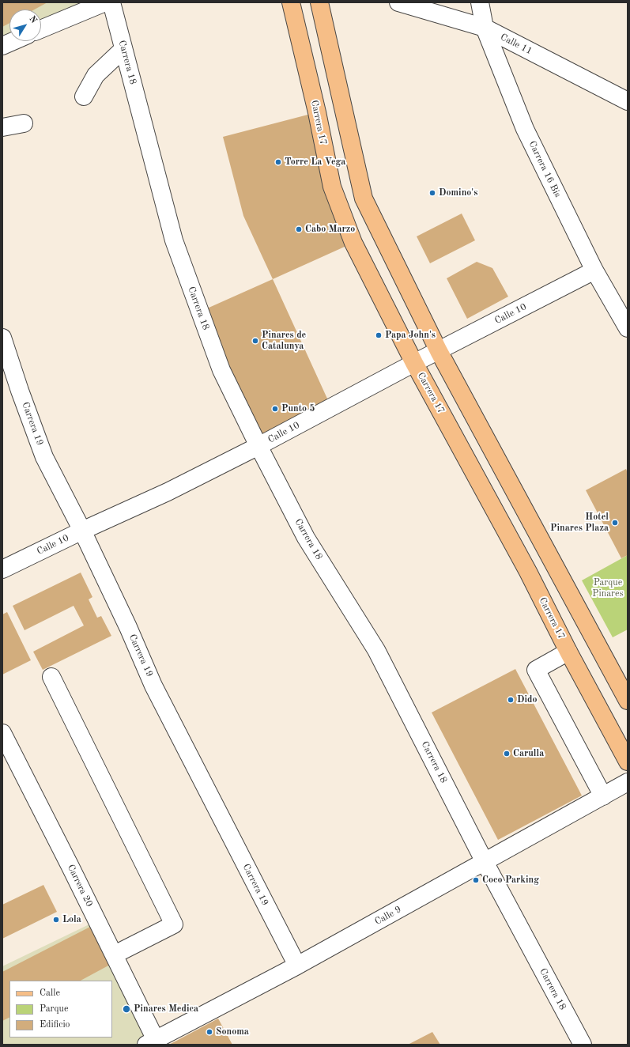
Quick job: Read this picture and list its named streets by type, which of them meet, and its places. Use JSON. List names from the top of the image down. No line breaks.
{"streets":{"main road":["Carrera 17"],"street":["Calle 11","Carrera 18","Carrera 16 Bis","Calle 10","Carrera 19","Carrera 20","Calle 9"]},"crossings":[["Calle 11","Carrera 16 Bis"],["Carrera 18","Calle 10"],["Carrera 18","Calle 9"],["Carrera 17","Calle 10"],["Carrera 16 Bis","Calle 10"],["Calle 10","Carrera 19"],["Carrera 19","Calle 9"],["Carrera 20","Calle 9"]],"parks":["Parque Pinares"],"places":["Torre La Vega","Domino's","Cabo Marzo","Papa John's","Pinares de Catalunya","Punto 5","Hotel Pinares Plaza","Dido","Carulla","Coco Parking","Lola","Pinares Medica","Sonoma"],"legend":["Calle","Parque","Edificio"],"north":"top right"}
